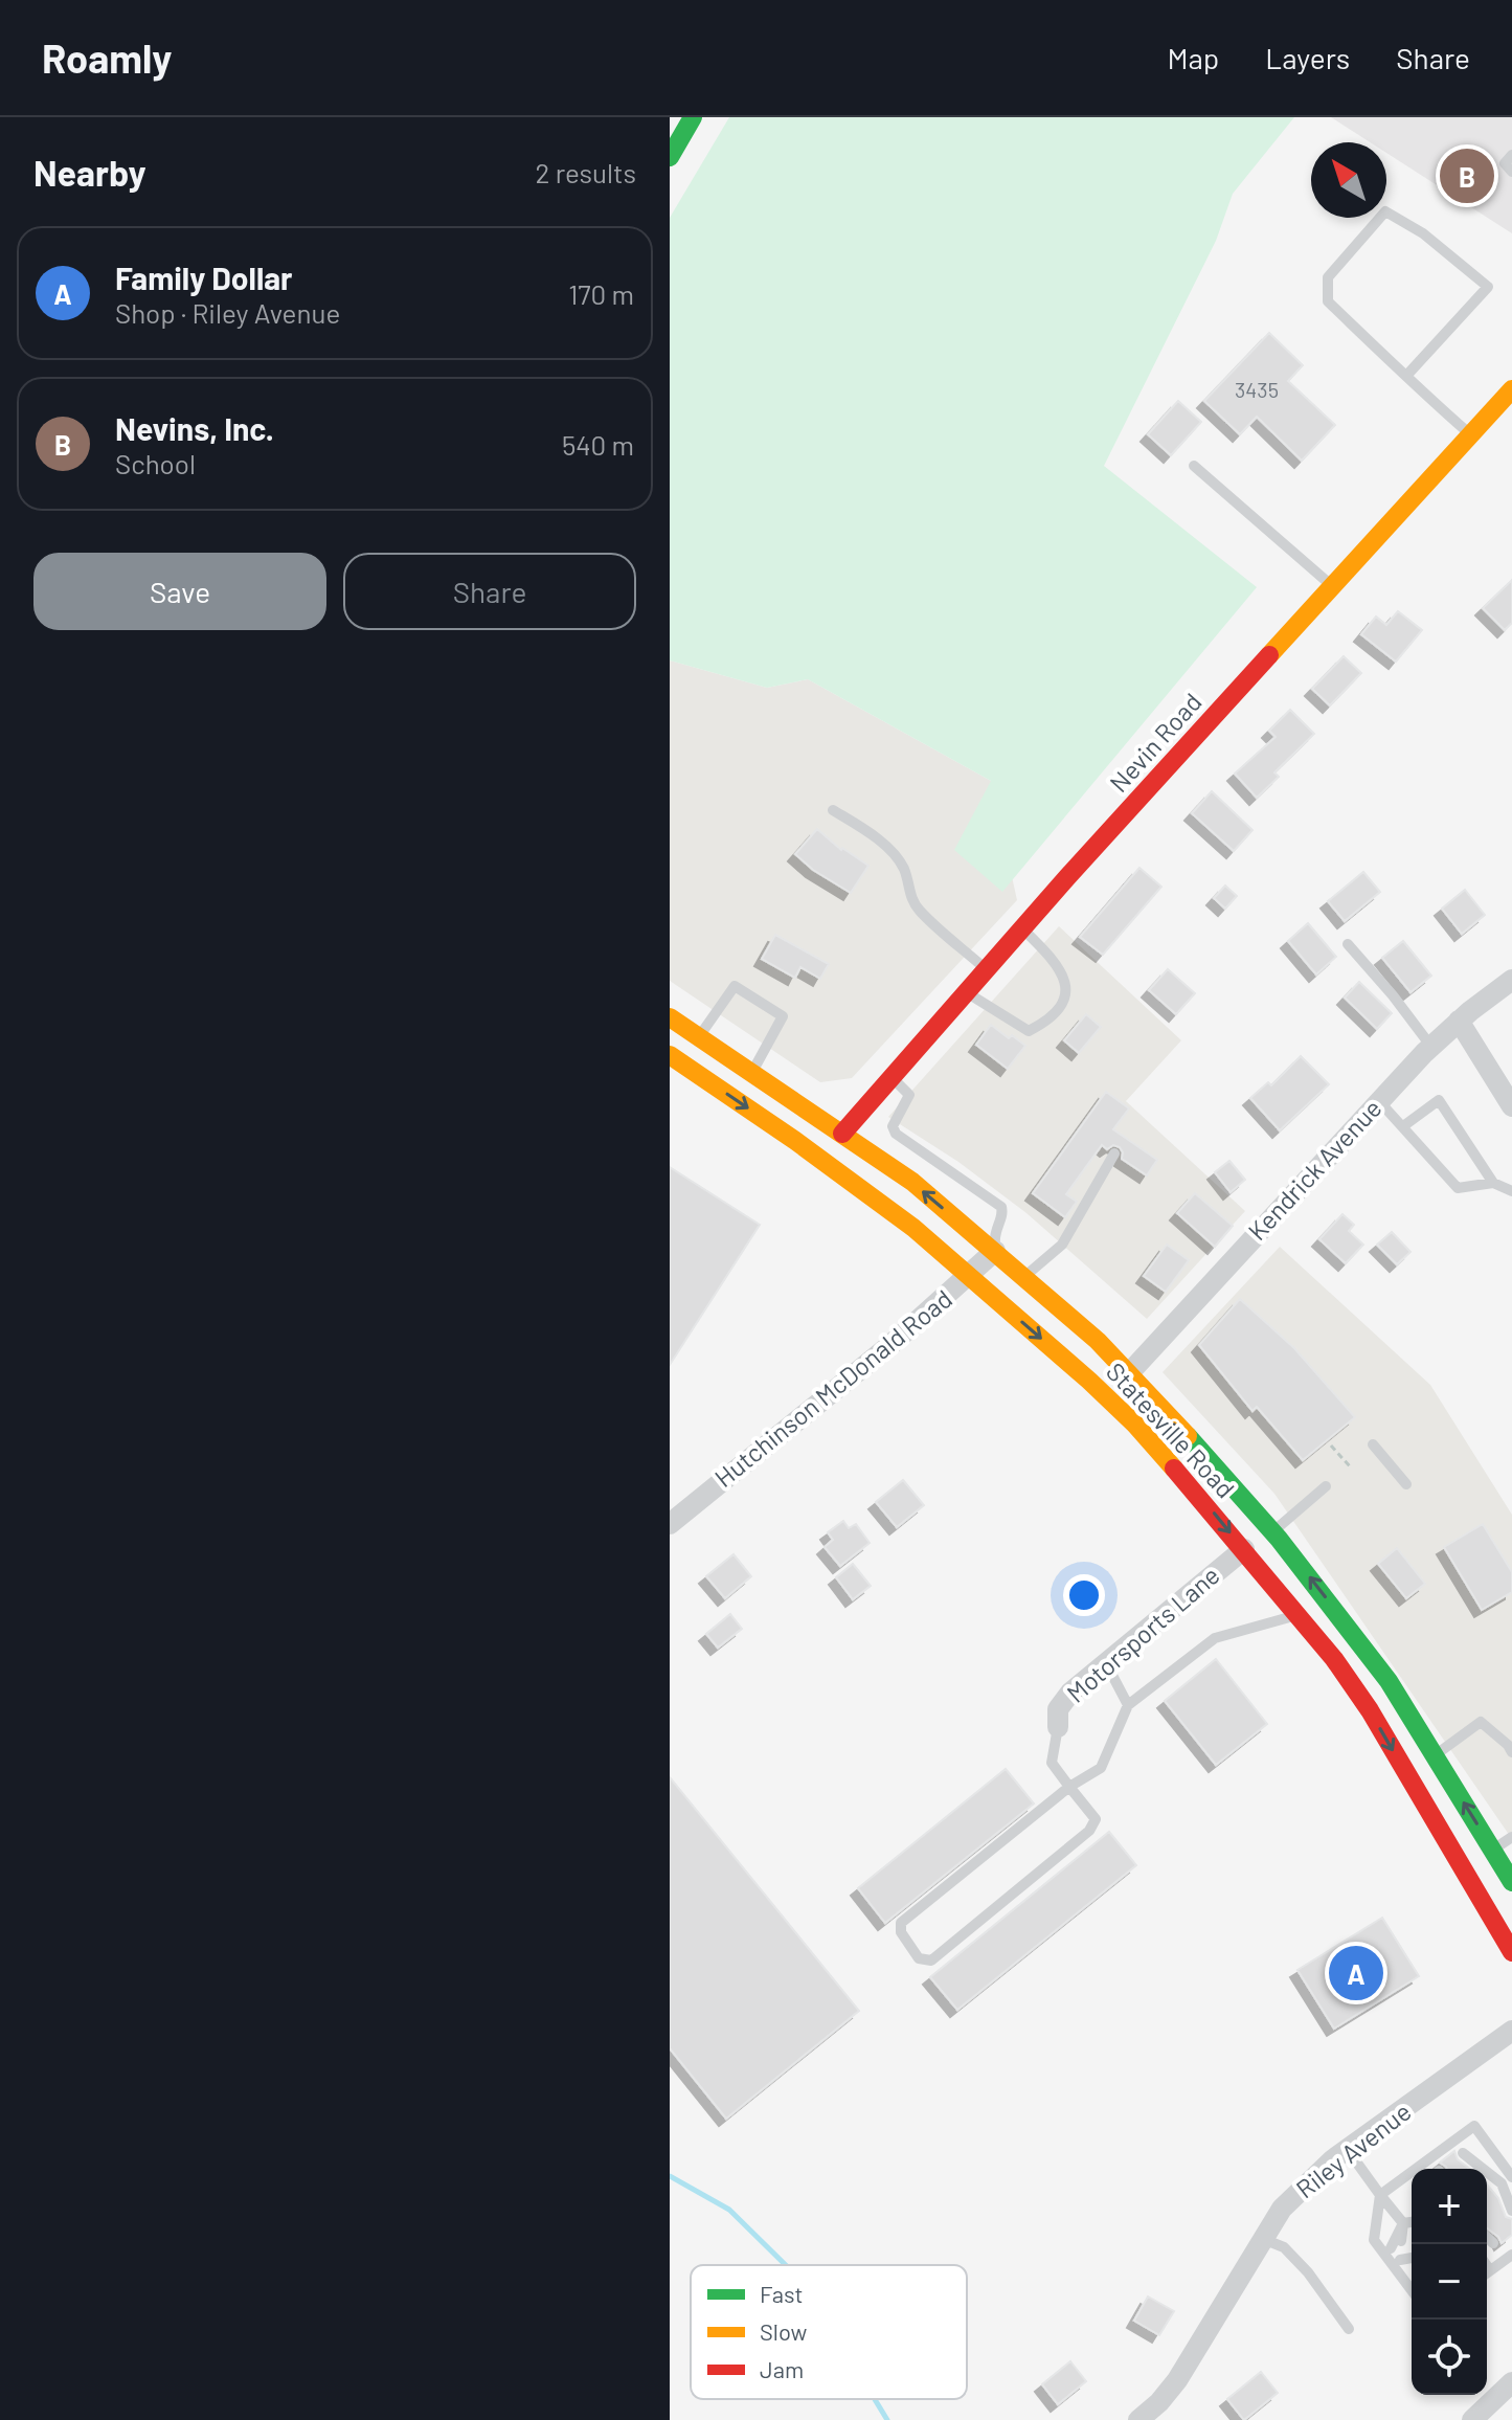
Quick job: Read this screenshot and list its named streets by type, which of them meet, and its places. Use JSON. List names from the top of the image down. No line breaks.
{"streets":{"main road":["Nevin Road","Statesville Road"],"street":["Kendrick Avenue","Hutchinson McDonald Road","Motorsports Lane","Riley Avenue"]},"crossings":[["Nevin Road","Statesville Road"],["Kendrick Avenue","Statesville Road"],["Hutchinson McDonald Road","Statesville Road"],["Statesville Road","Motorsports Lane"]],"house_numbers":["3435"],"legend":["Fast","Slow","Jam"],"north":"top left","page":{"header":"Roamly","nav":["Map","Layers","Share"],"heading":["Nearby","2 results"],"pins":["B","A"],"list":[{"mark":"A","name":"Family Dollar","note":"Shop · Riley Avenue","value":"170 m"},{"mark":"B","name":"Nevins, Inc.","note":"School","value":"540 m"}],"buttons":["Save","Share"],"map_buttons":["+","−"]}}
